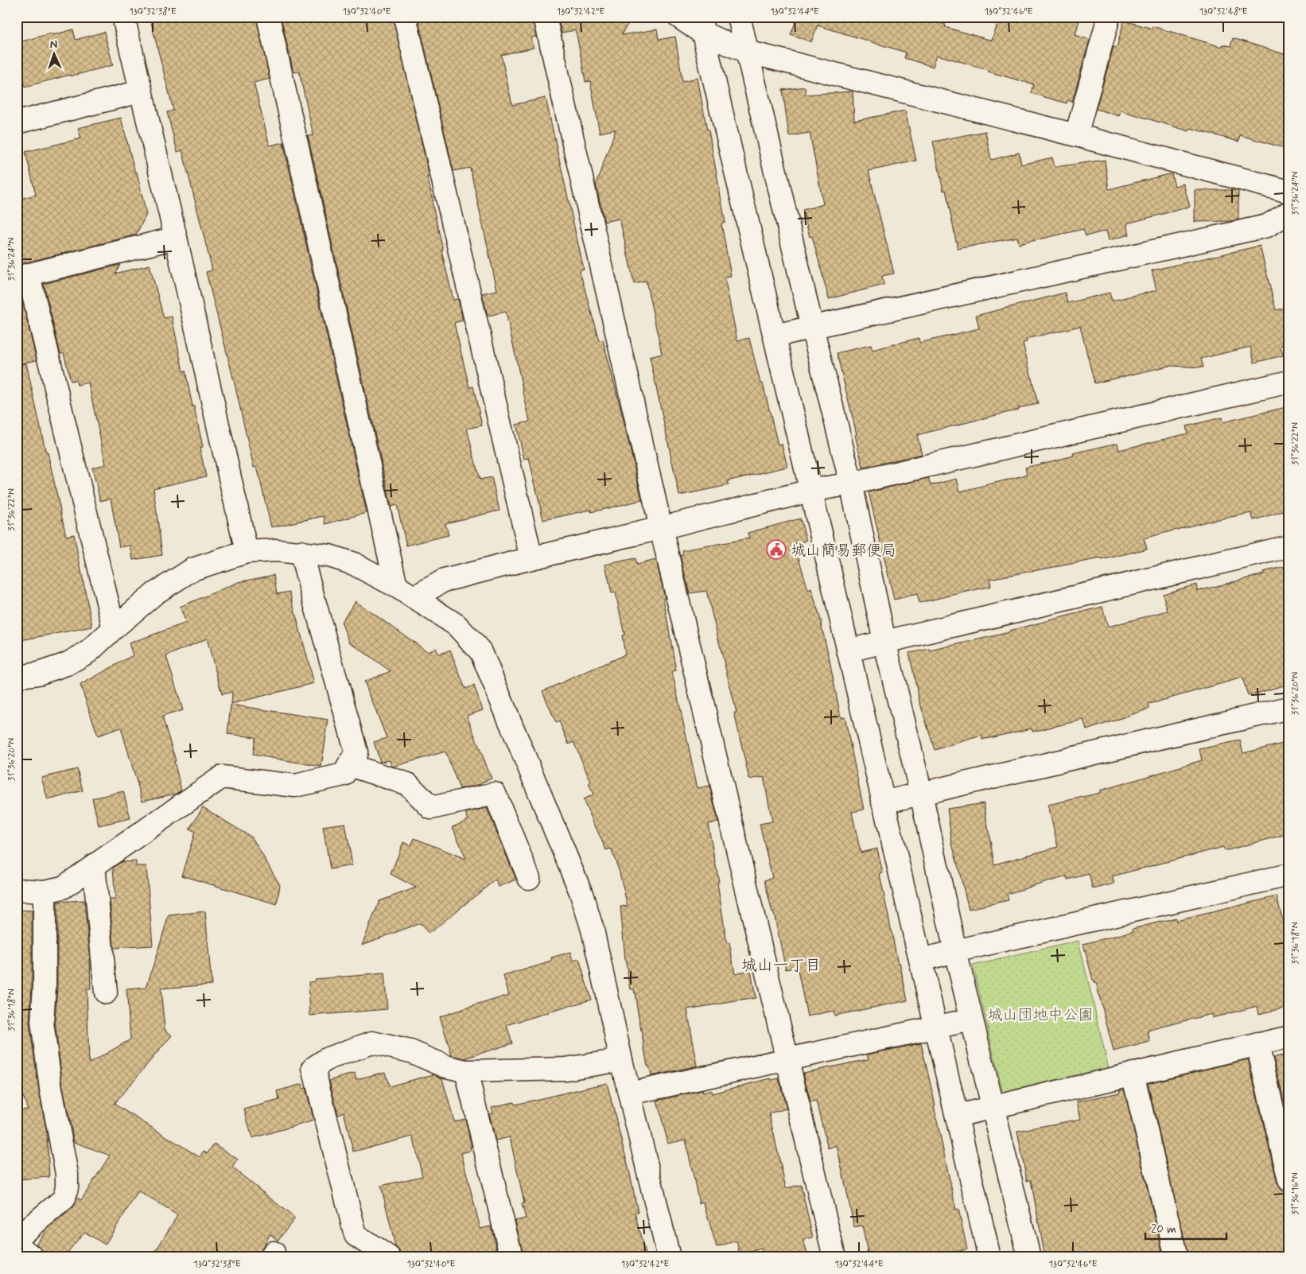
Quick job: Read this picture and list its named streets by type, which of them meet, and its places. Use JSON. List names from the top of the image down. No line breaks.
{"districts":["城山一丁目"],"parks":["城山団地中公園"],"places":{"public building":["城山簡易郵便局"]},"scale_bar":"20 m","north":"top","coordinates":["130°32'38\"E","130°32'40\"E","130°32'42\"E","130°32'44\"E","130°32'46\"E","130°32'48\"E","31°36'24\"N","31°36'22\"N","31°36'20\"N","31°36'18\"N","31°36'16\"N"]}
